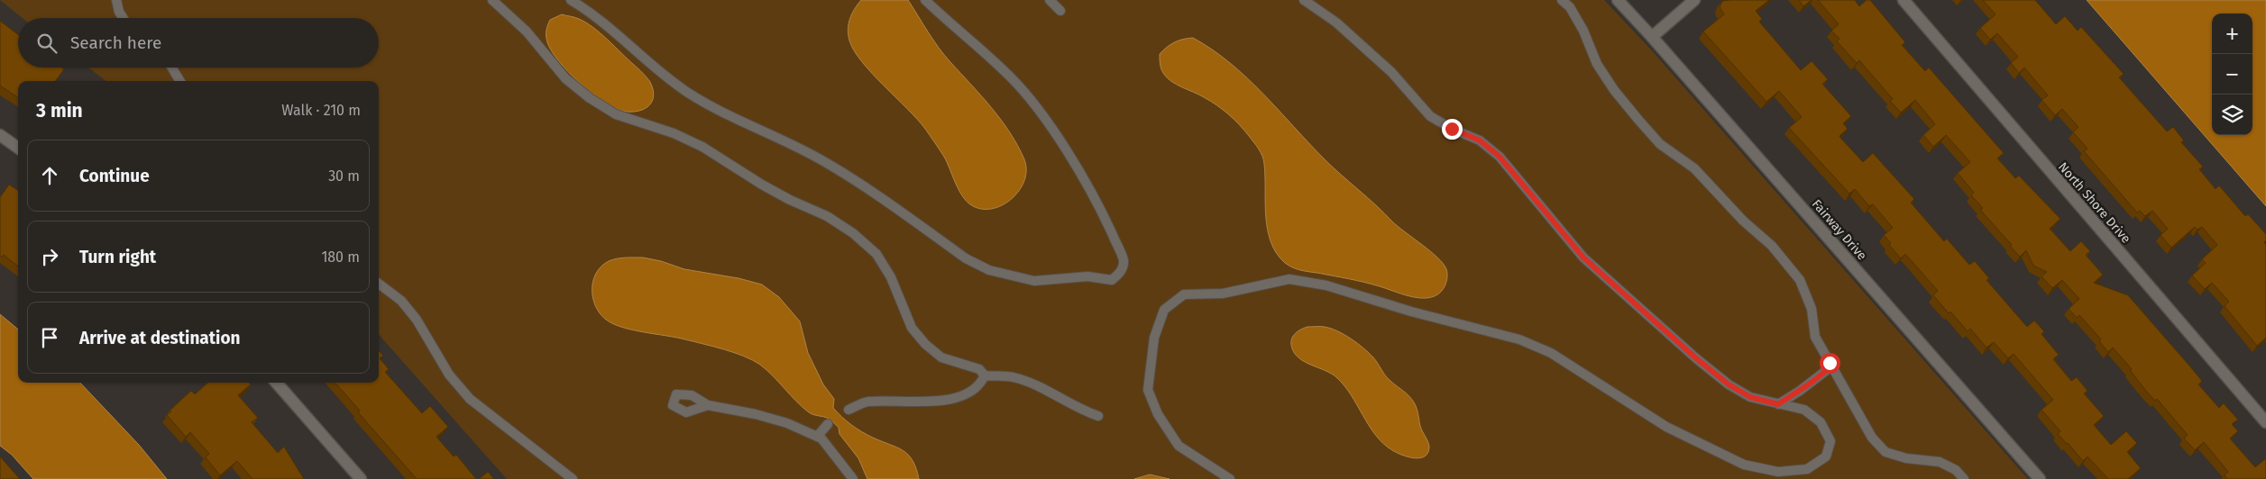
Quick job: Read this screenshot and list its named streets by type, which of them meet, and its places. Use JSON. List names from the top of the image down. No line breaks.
{"streets":{"street":["North Shore Drive","Fairway Drive"]},"page":{"map_buttons":["+","−"],"search":"Search here","heading":["3 min","Walk · 210 m"],"list":[["Continue","30 m"],["Turn right","180 m"],"Arrive at destination"]}}
